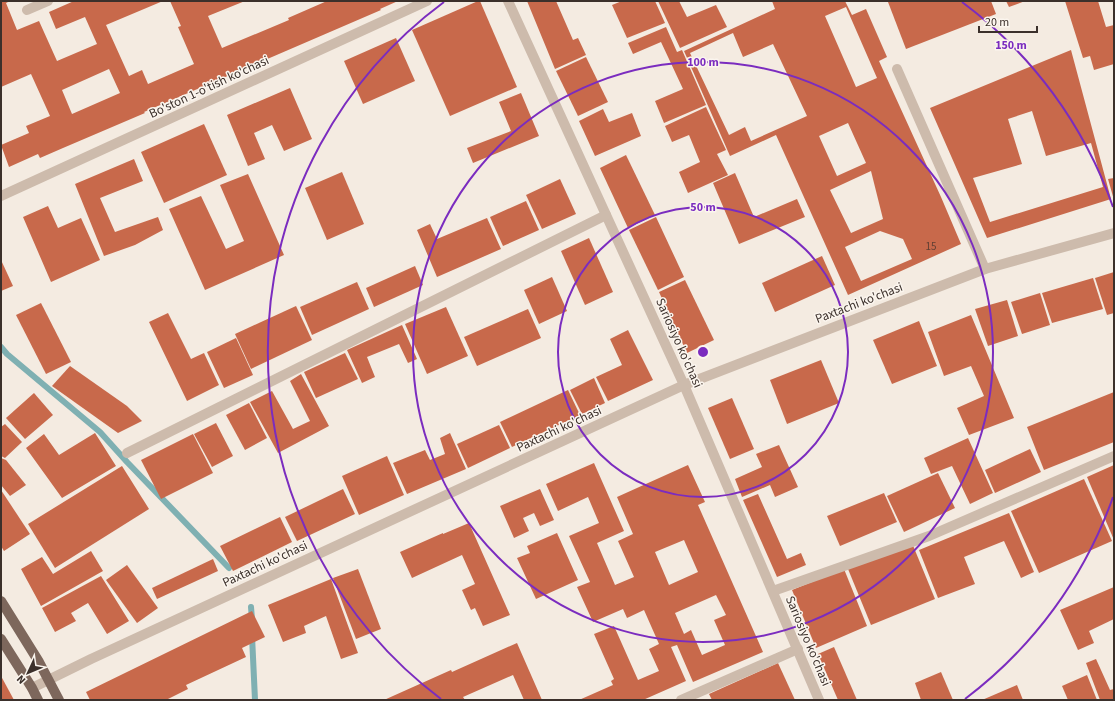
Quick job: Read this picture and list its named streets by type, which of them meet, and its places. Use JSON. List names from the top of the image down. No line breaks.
{"streets":{"street":["Bo'ston 1-o'tish ko'chasi","Paxtachi ko'chasi","Sariosiyo ko'chasi"]},"crossings":[["Paxtachi ko'chasi","Sariosiyo ko'chasi"]],"house_numbers":["15"],"scale_bar":"20 m","north":"bottom left","rings":["150 m","100 m","50 m"]}
